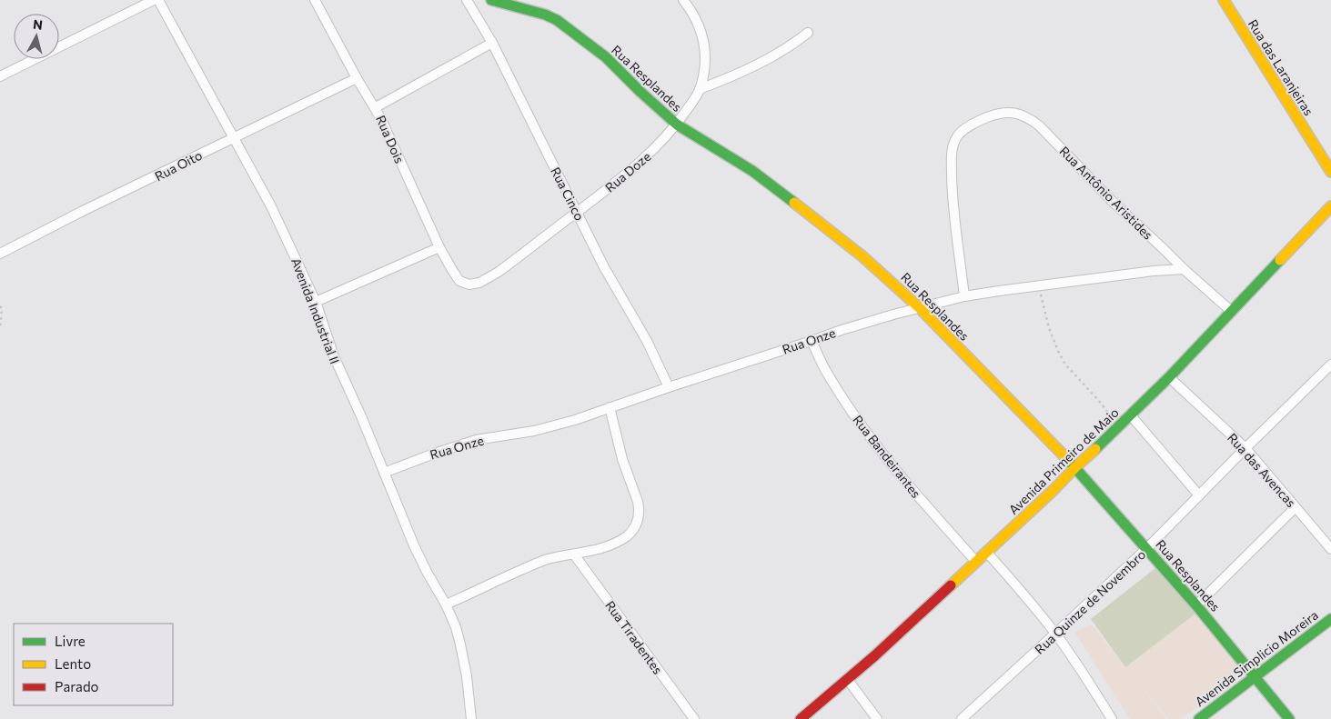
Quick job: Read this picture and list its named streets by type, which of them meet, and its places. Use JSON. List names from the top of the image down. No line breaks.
{"streets":{"street":["Rua das Laranjeiras","Rua Resplandes","Rua Dois","Rua Oito","Rua Doze","Rua Antônio Aristides","Rua Cinco","Avenida Industrial II","Rua Onze","Rua Bandeirantes","Avenida Primeiro de Maio","Rua das Avencas","Rua Quinze de Novembro","Rua Tiradentes","Avenida Simplicio Moreira"]},"crossings":[["Rua Resplandes","Rua Doze"],["Rua Resplandes","Rua Onze"],["Rua Resplandes","Avenida Primeiro de Maio"],["Rua Resplandes","Rua Quinze de Novembro"],["Rua Resplandes","Avenida Simplicio Moreira"],["Rua Dois","Rua Oito"],["Rua Dois","Rua Doze"],["Rua Oito","Avenida Industrial II"],["Rua Doze","Rua Cinco"],["Rua Antônio Aristides","Rua Onze"],["Rua Cinco","Rua Onze"],["Avenida Industrial II","Rua Onze"],["Rua Onze","Rua Bandeirantes"],["Rua Bandeirantes","Avenida Primeiro de Maio"],["Avenida Primeiro de Maio","Rua das Avencas"],["Rua das Avencas","Rua Quinze de Novembro"]],"legend":["Livre","Lento","Parado"],"north":"top"}
